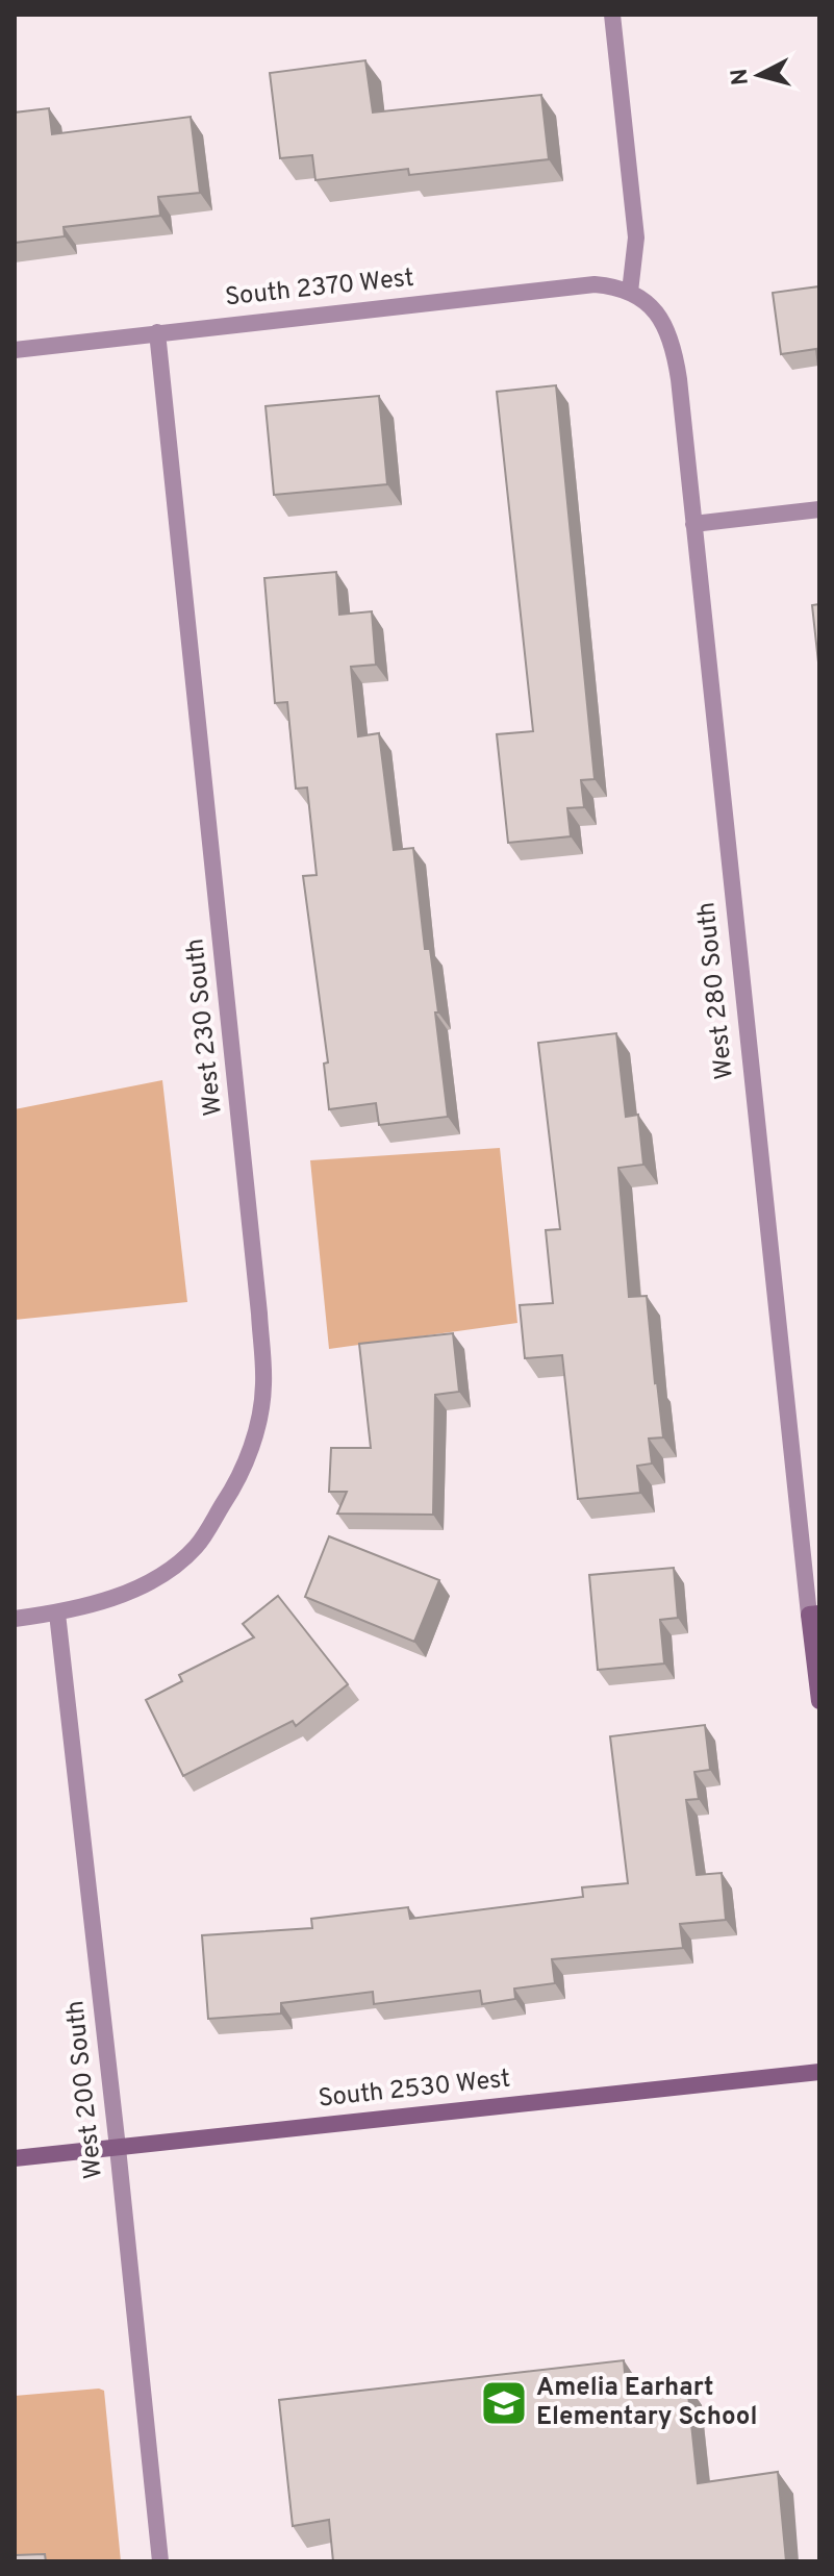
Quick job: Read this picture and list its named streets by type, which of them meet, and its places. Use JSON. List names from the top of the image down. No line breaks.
{"streets":{"street":["South 2370 West","West 280 South","West 230 South","West 200 South","South 2530 West"]},"crossings":[["South 2370 West","West 280 South"],["South 2370 West","West 230 South"],["West 230 South","West 200 South"],["West 200 South","South 2530 West"]],"places":{"school or university":["Amelia Earhart Elementary School"]},"north":"left"}
